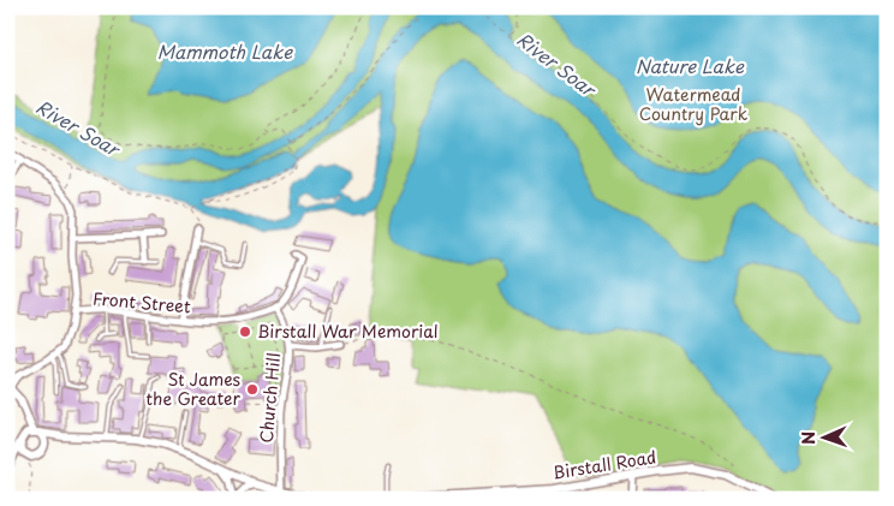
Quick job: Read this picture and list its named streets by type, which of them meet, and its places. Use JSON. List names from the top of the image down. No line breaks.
{"streets":{"street":["Front Street","Church Hill","Birstall Road"]},"crossings":[["Front Street","Church Hill"]],"water":["Mammoth Lake","River Soar","Nature Lake"],"parks":["Watermead Country Park"],"places":["Birstall War Memorial","St James the Greater"],"north":"left"}
